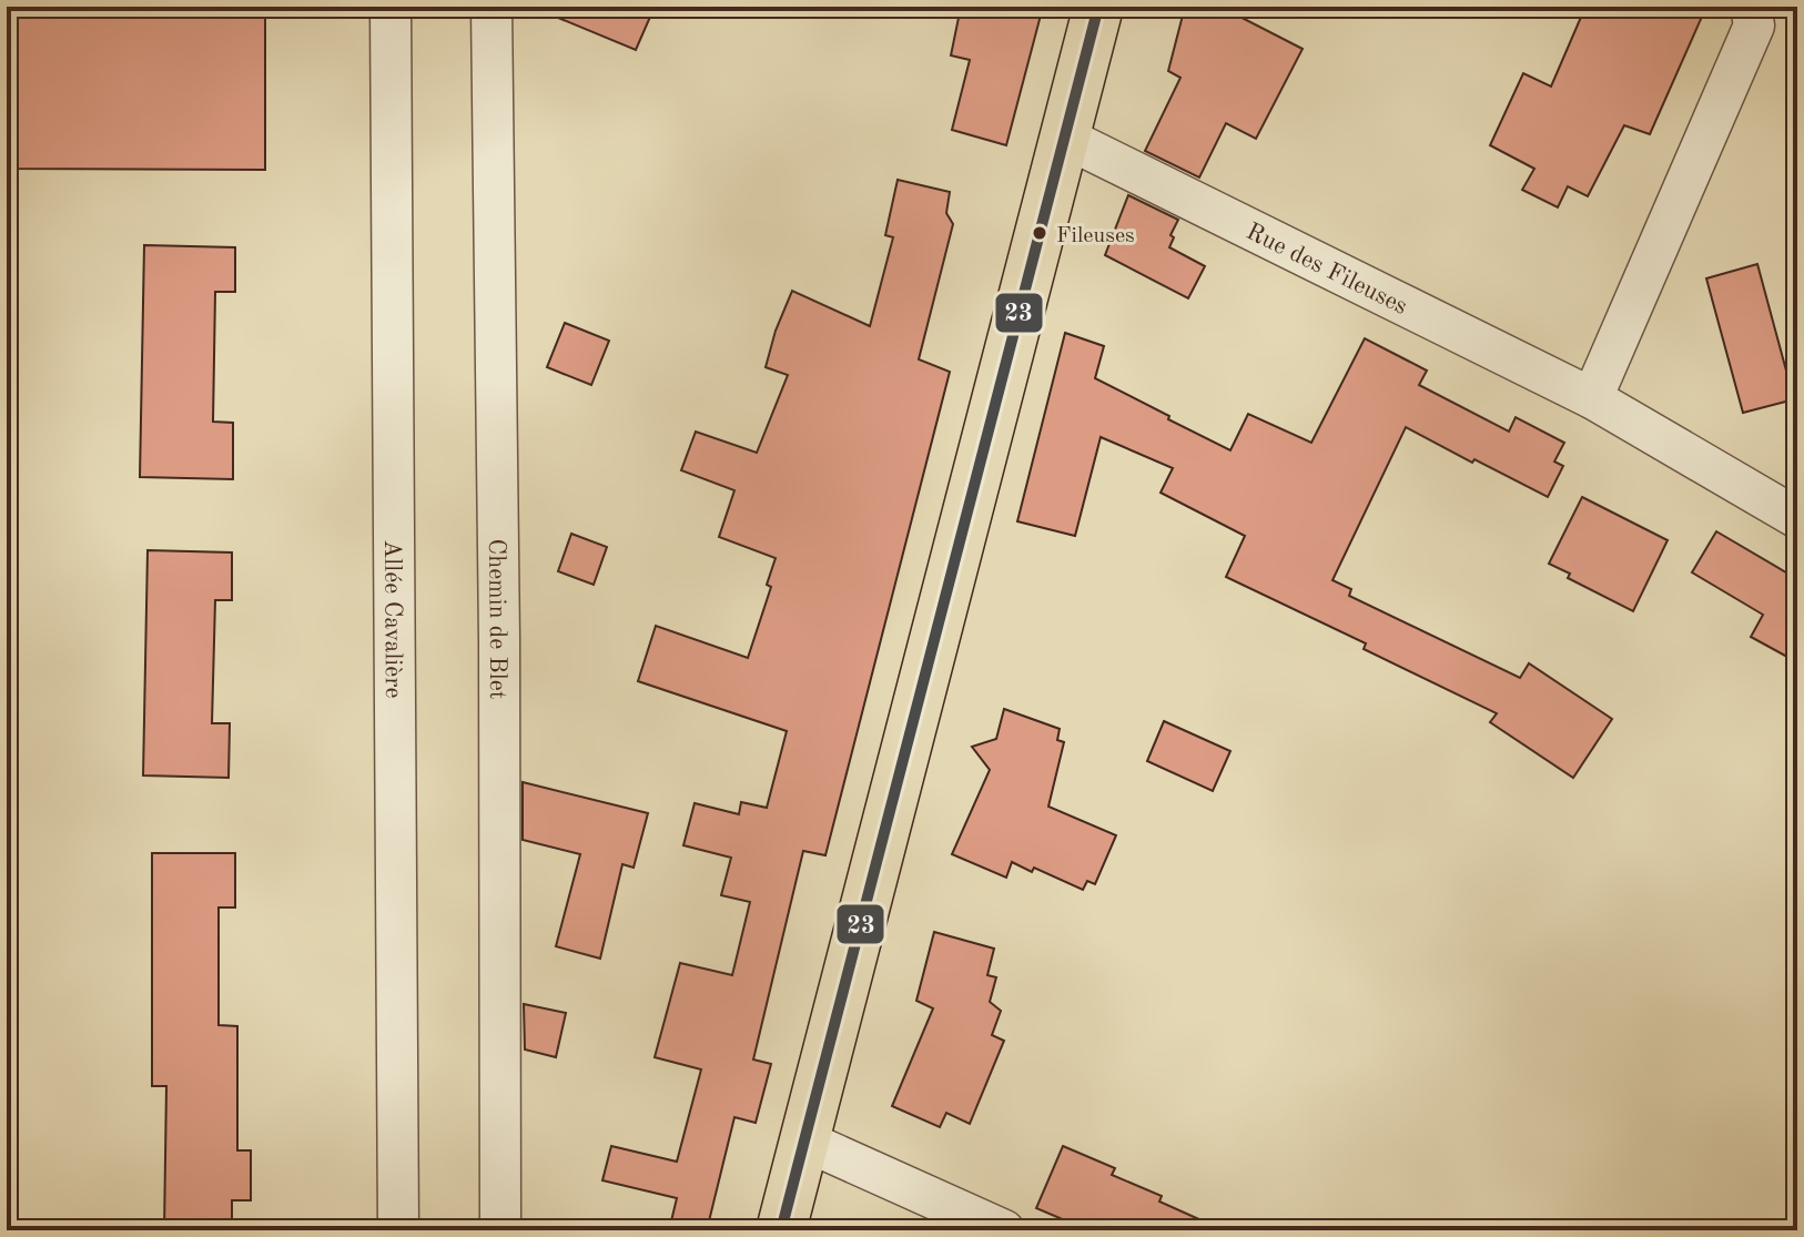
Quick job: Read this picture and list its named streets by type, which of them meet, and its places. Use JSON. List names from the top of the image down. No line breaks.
{"streets":{"street":["Rue des Fileuses","Chemin de Blet","Allée Cavalière"]},"places":["Fileuses"],"lines":["transit line 23"]}
